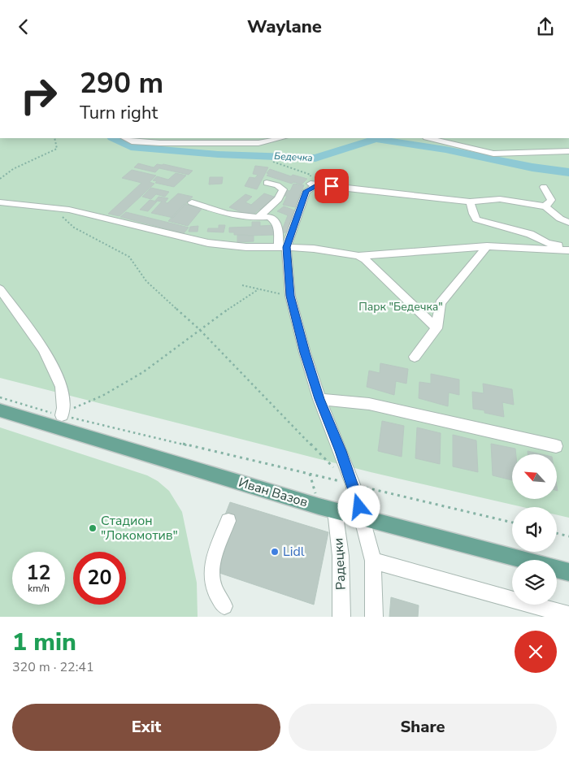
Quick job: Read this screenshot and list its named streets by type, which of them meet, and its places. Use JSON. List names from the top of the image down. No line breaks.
{"streets":{"main road":["Иван Вазов"],"street":["Радецки"]},"crossings":[["Иван Вазов","Радецки"]],"water":["Бедечка"],"parks":["Парк \"Бедечка\""],"places":["Стадион \"Локомотив\"","Lidl"],"north":"top left","page":{"header":"Waylane","turn":["290 m","Turn right"],"speed":"12 km/h","limit":"20","heading":["1 min","320 m · 22:41"],"buttons":["Exit","Share"]}}
